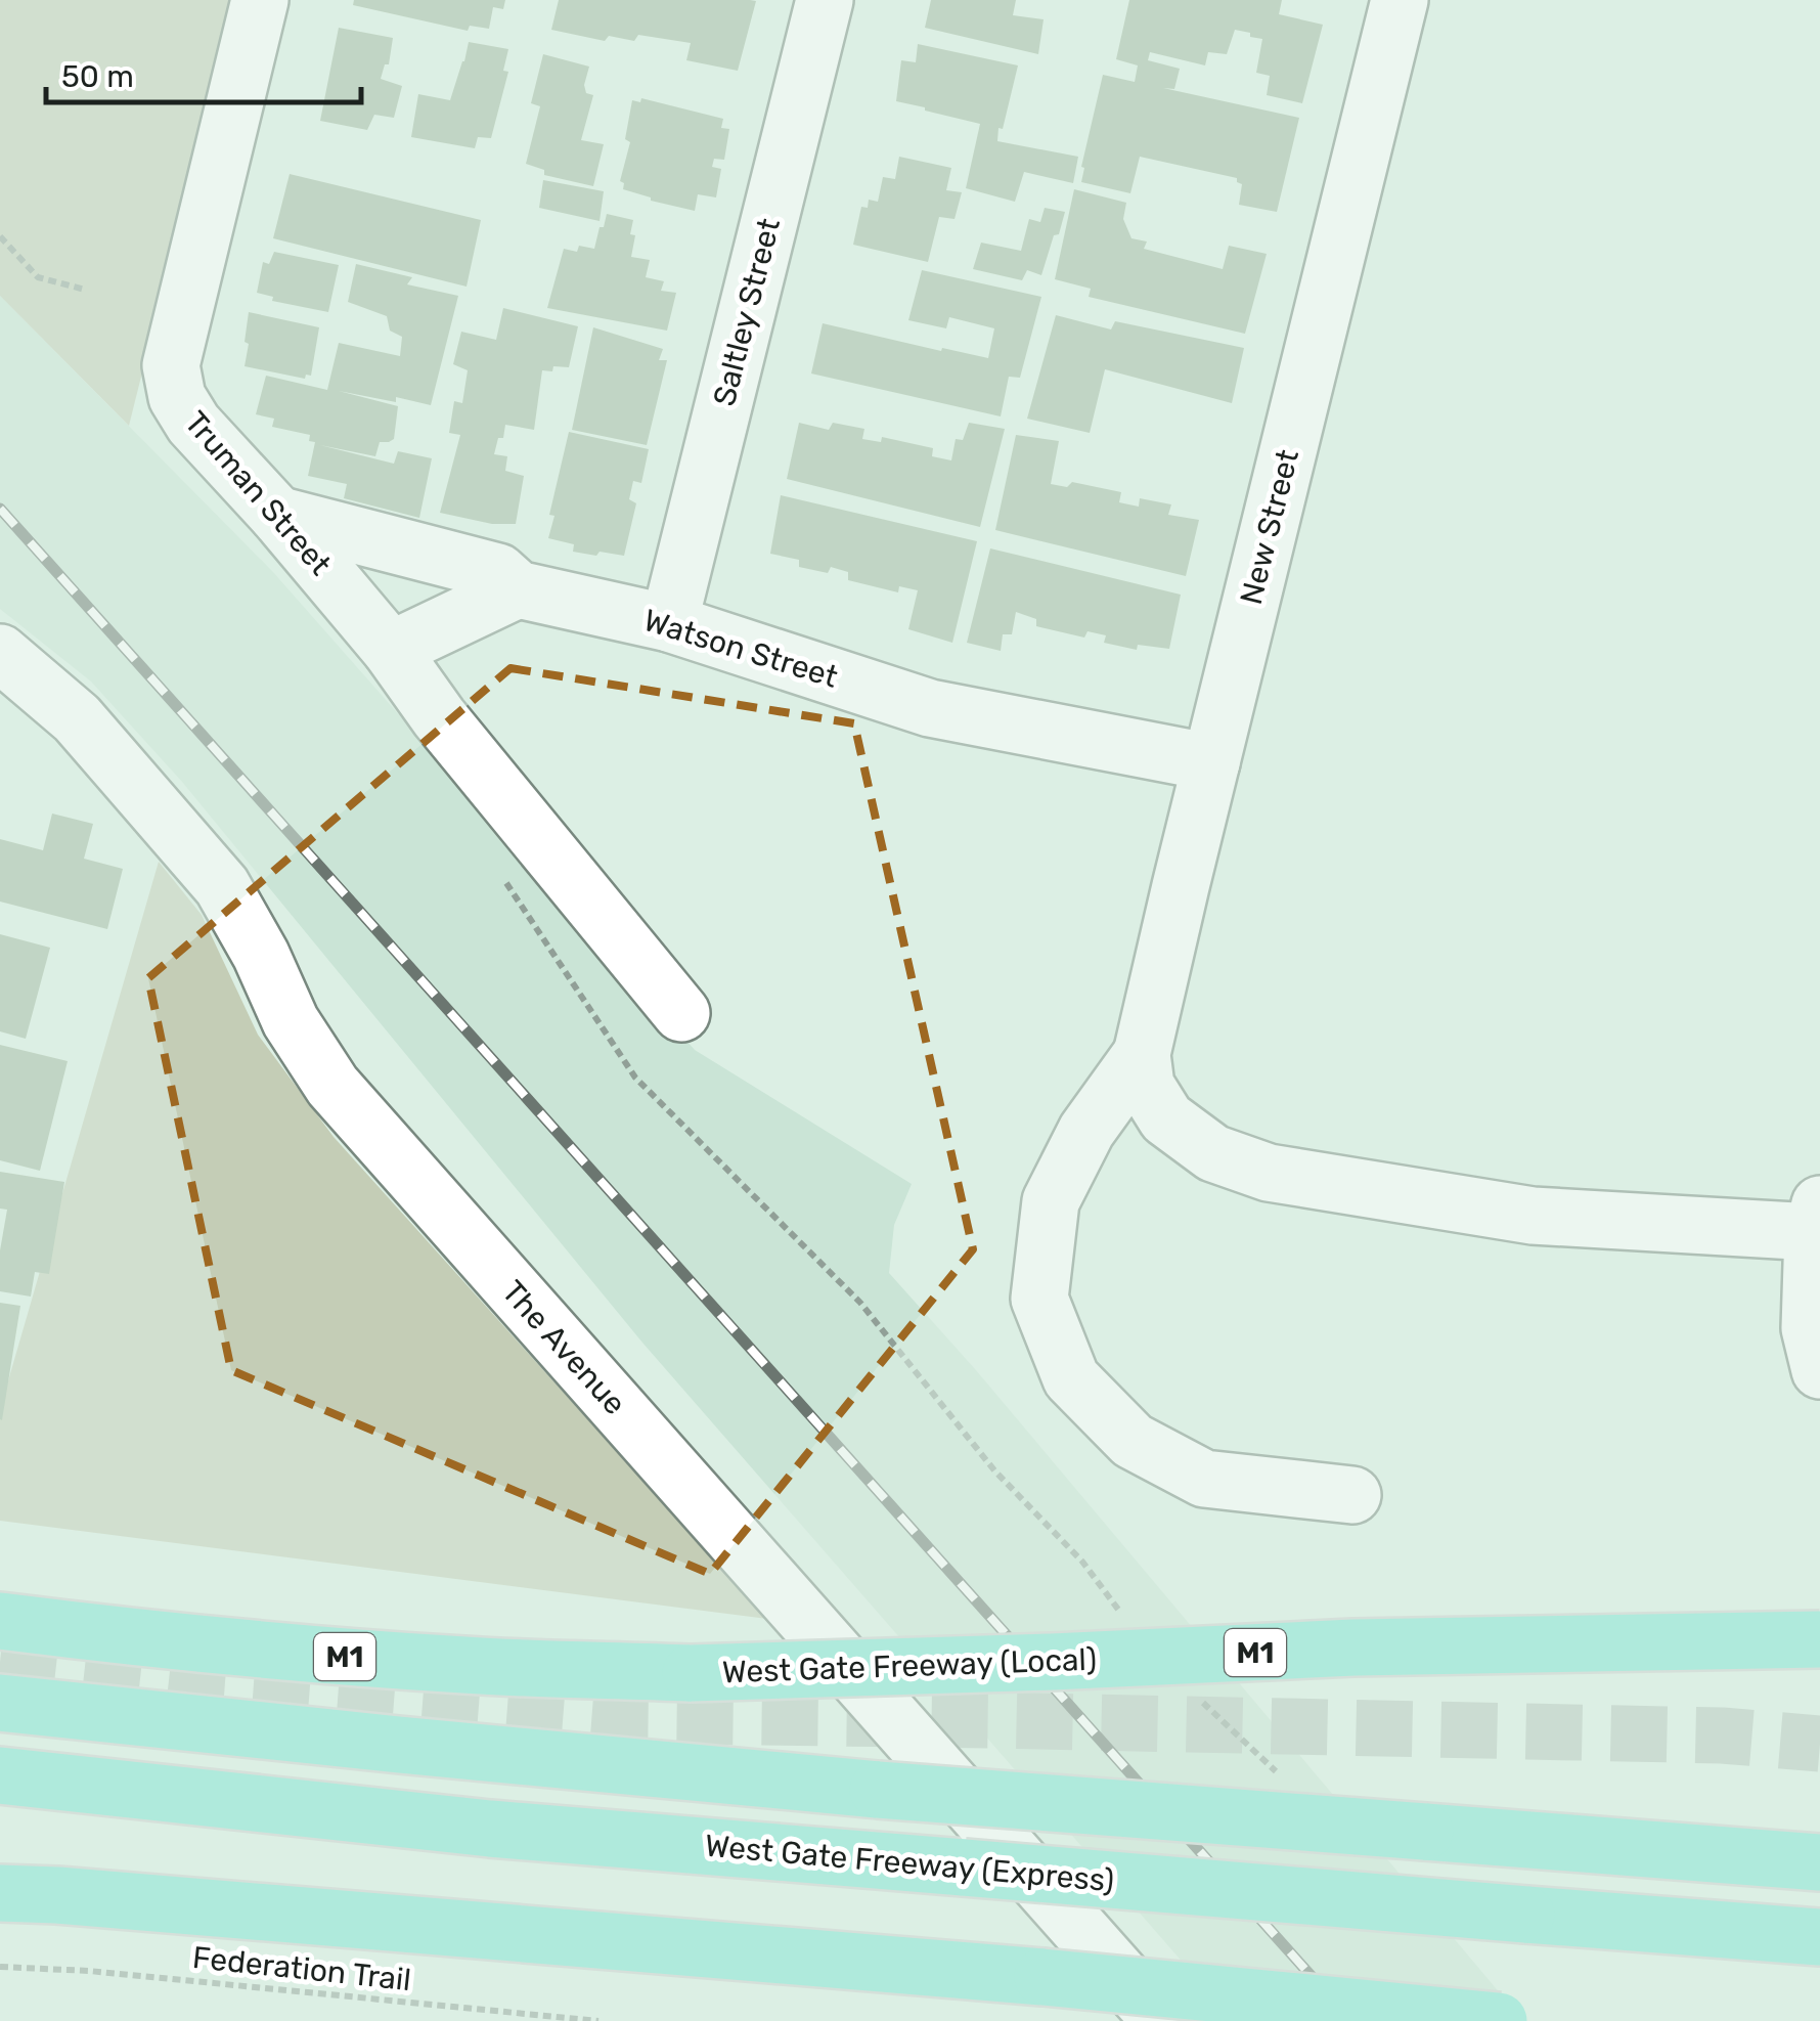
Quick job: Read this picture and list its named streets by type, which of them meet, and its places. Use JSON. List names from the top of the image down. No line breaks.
{"streets":{"highway":["M1","West Gate Freeway (Local)","West Gate Freeway (Express)"],"street":["Saltley Street","Truman Street","New Street","Watson Street","The Avenue"],"path":["Federation Trail"]},"crossings":[["Saltley Street","Watson Street"],["Truman Street","Watson Street"],["New Street","Watson Street"]],"scale_bar":"50 m"}
